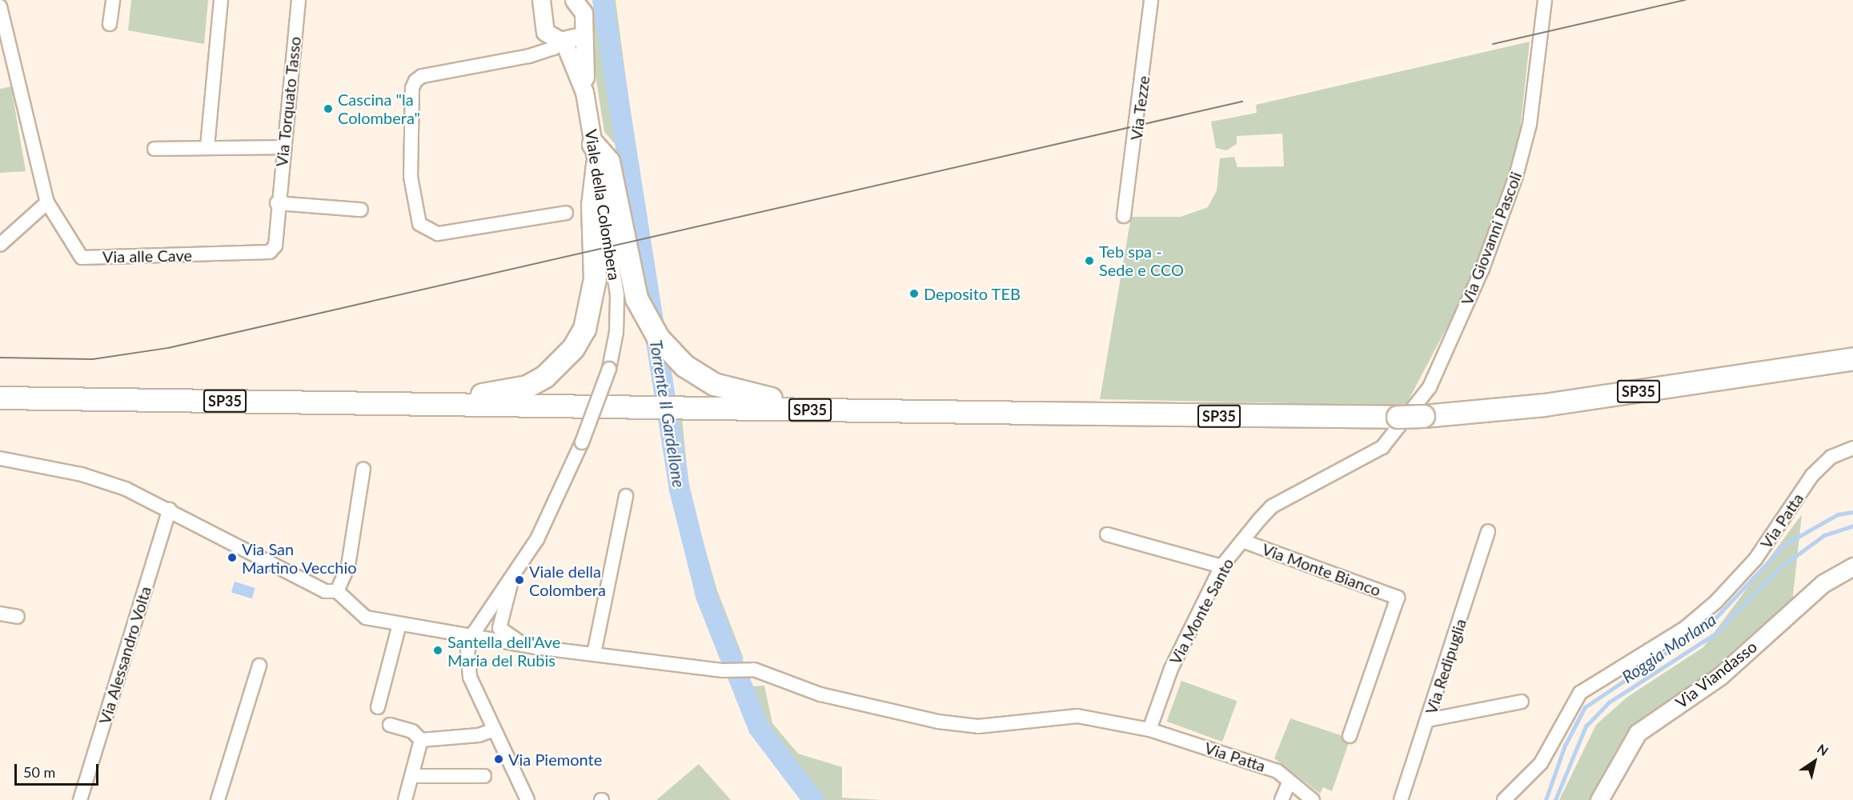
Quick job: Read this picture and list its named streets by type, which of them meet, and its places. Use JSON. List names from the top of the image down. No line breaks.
{"streets":{"highway":["SP35"],"street":["Via Torquato Tasso","Via Tezze","Viale della Colombera","Via Giovanni Pascoli","Via alle Cave","Via Patta","Via Monte Bianco","Via Monte Santo","Via Alessandro Volta","Via Redipuglia","Via Viandasso"]},"crossings":[["Via Torquato Tasso","Via alle Cave"],["Via Giovanni Pascoli","SP35"],["Via Giovanni Pascoli","Via Monte Santo"],["SP35","Via Monte Santo"],["Via Patta","Via Monte Santo"],["Via Monte Bianco","Via Monte Santo"]],"water":["Torrente Il Gardellone","Roggia Morlana"],"places":["Cascina \"la Colombera\"","Teb spa - Sede e CCO","Deposito TEB","Via San Martino Vecchio","Viale della Colombera","Santella dell'Ave Maria del Rubis","Via Piemonte"],"scale_bar":"50 m","north":"top right"}
